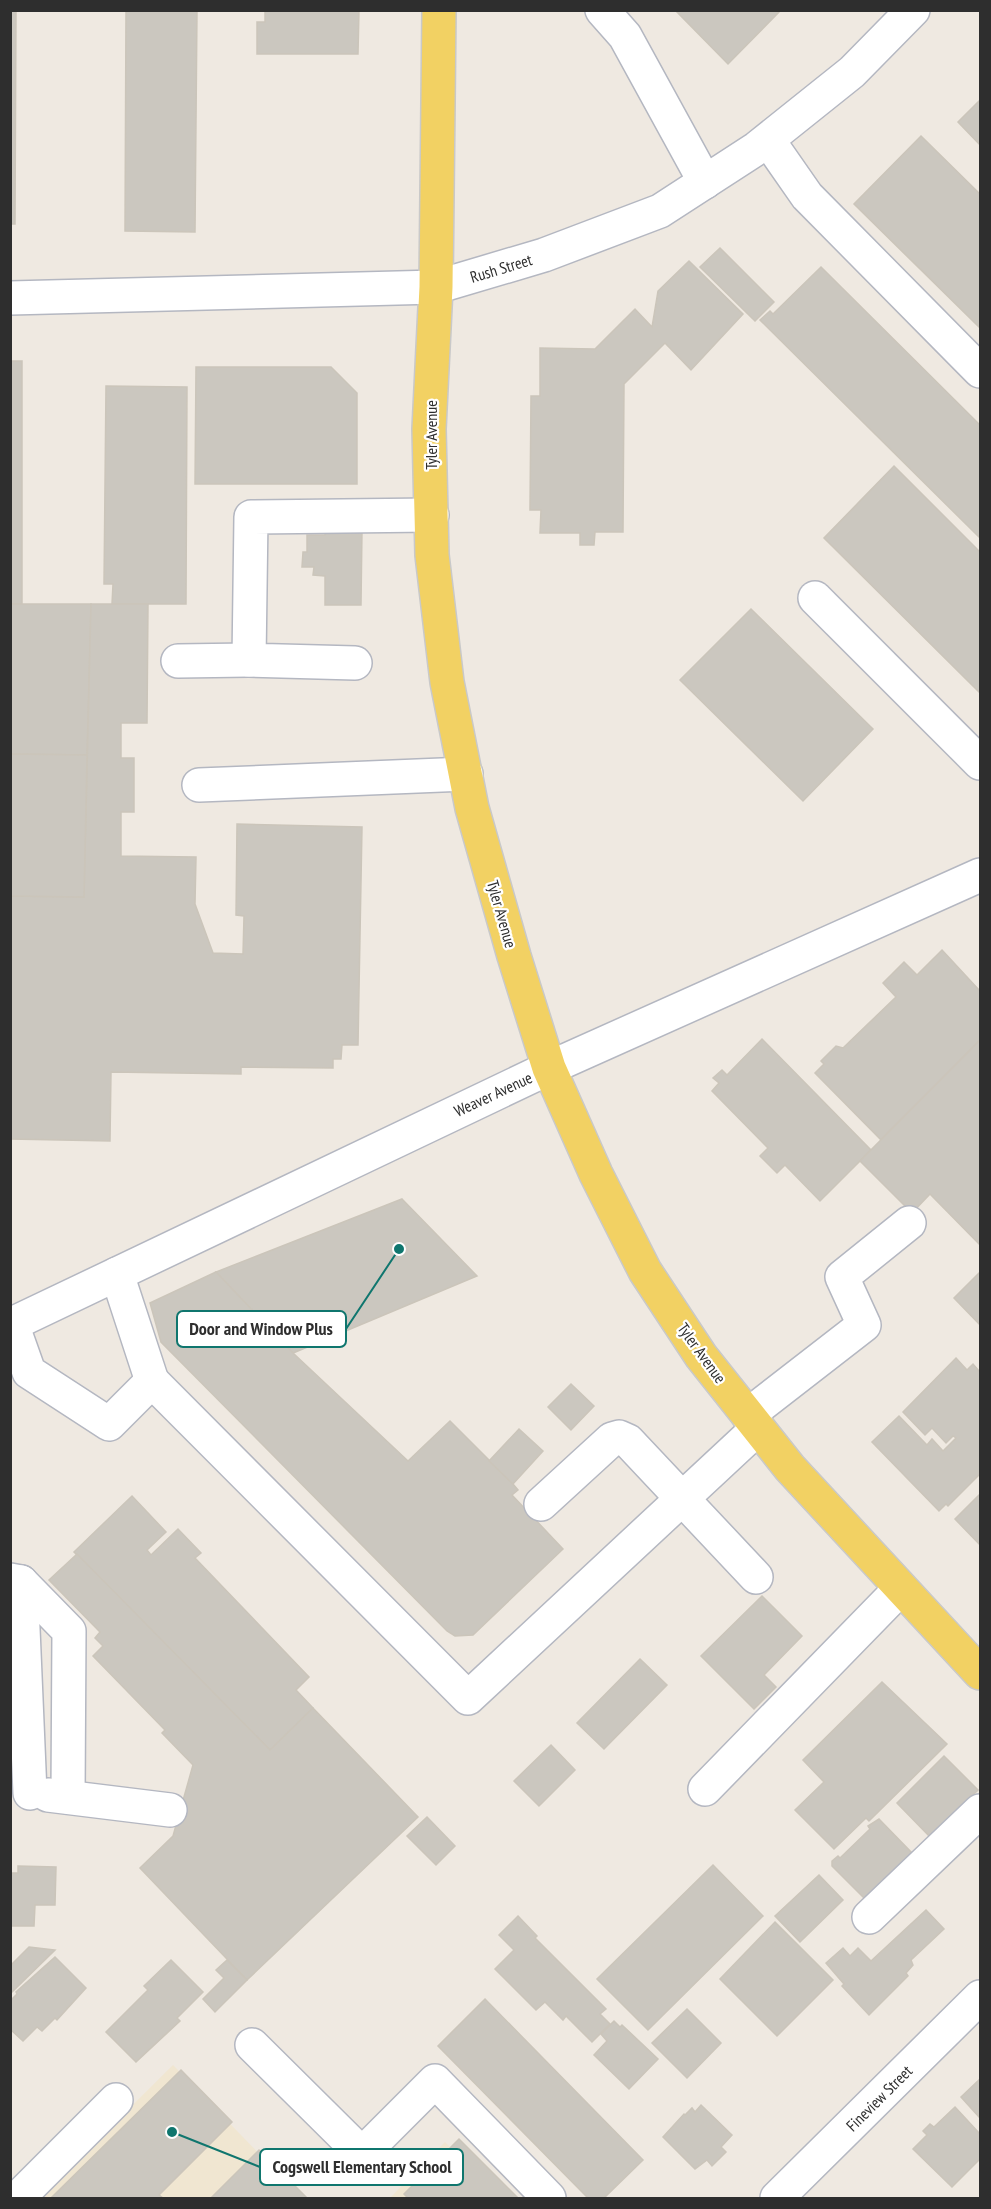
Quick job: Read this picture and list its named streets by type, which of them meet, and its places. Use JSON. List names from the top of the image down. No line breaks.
{"streets":{"main road":["Tyler Avenue"],"street":["Rush Street","Weaver Avenue","Fineview Street"]},"crossings":[["Rush Street","Tyler Avenue"],["Tyler Avenue","Weaver Avenue"]],"places":["Door and Window Plus","Cogswell Elementary School"]}
